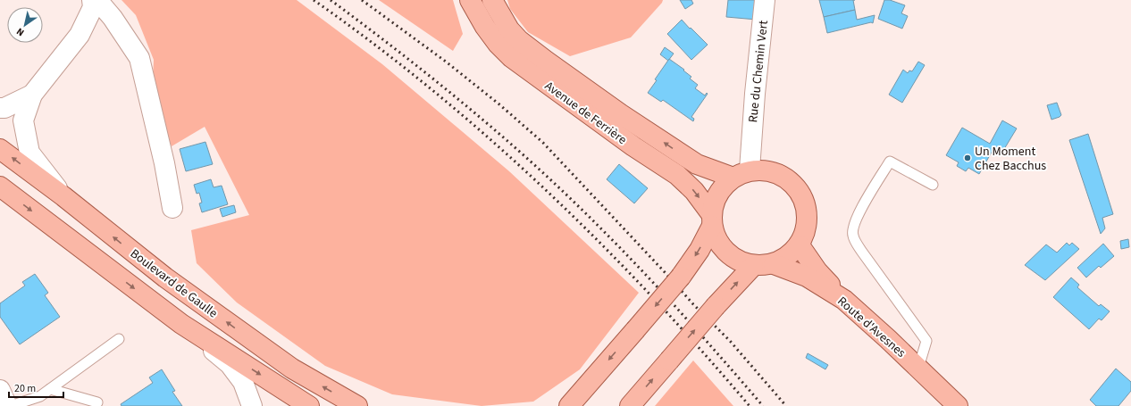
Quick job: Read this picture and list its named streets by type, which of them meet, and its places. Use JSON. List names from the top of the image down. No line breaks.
{"streets":{"main road":["Avenue de Ferrière","Boulevard de Gaulle","Route d'Avesnes"],"street":["Rue du Chemin Vert"]},"crossings":[["Rue du Chemin Vert","Avenue de Ferrière"],["Rue du Chemin Vert","Route d'Avesnes"],["Avenue de Ferrière","Route d'Avesnes"]],"places":["Un Moment Chez Bacchus"],"scale_bar":"20 m","north":"bottom left"}
